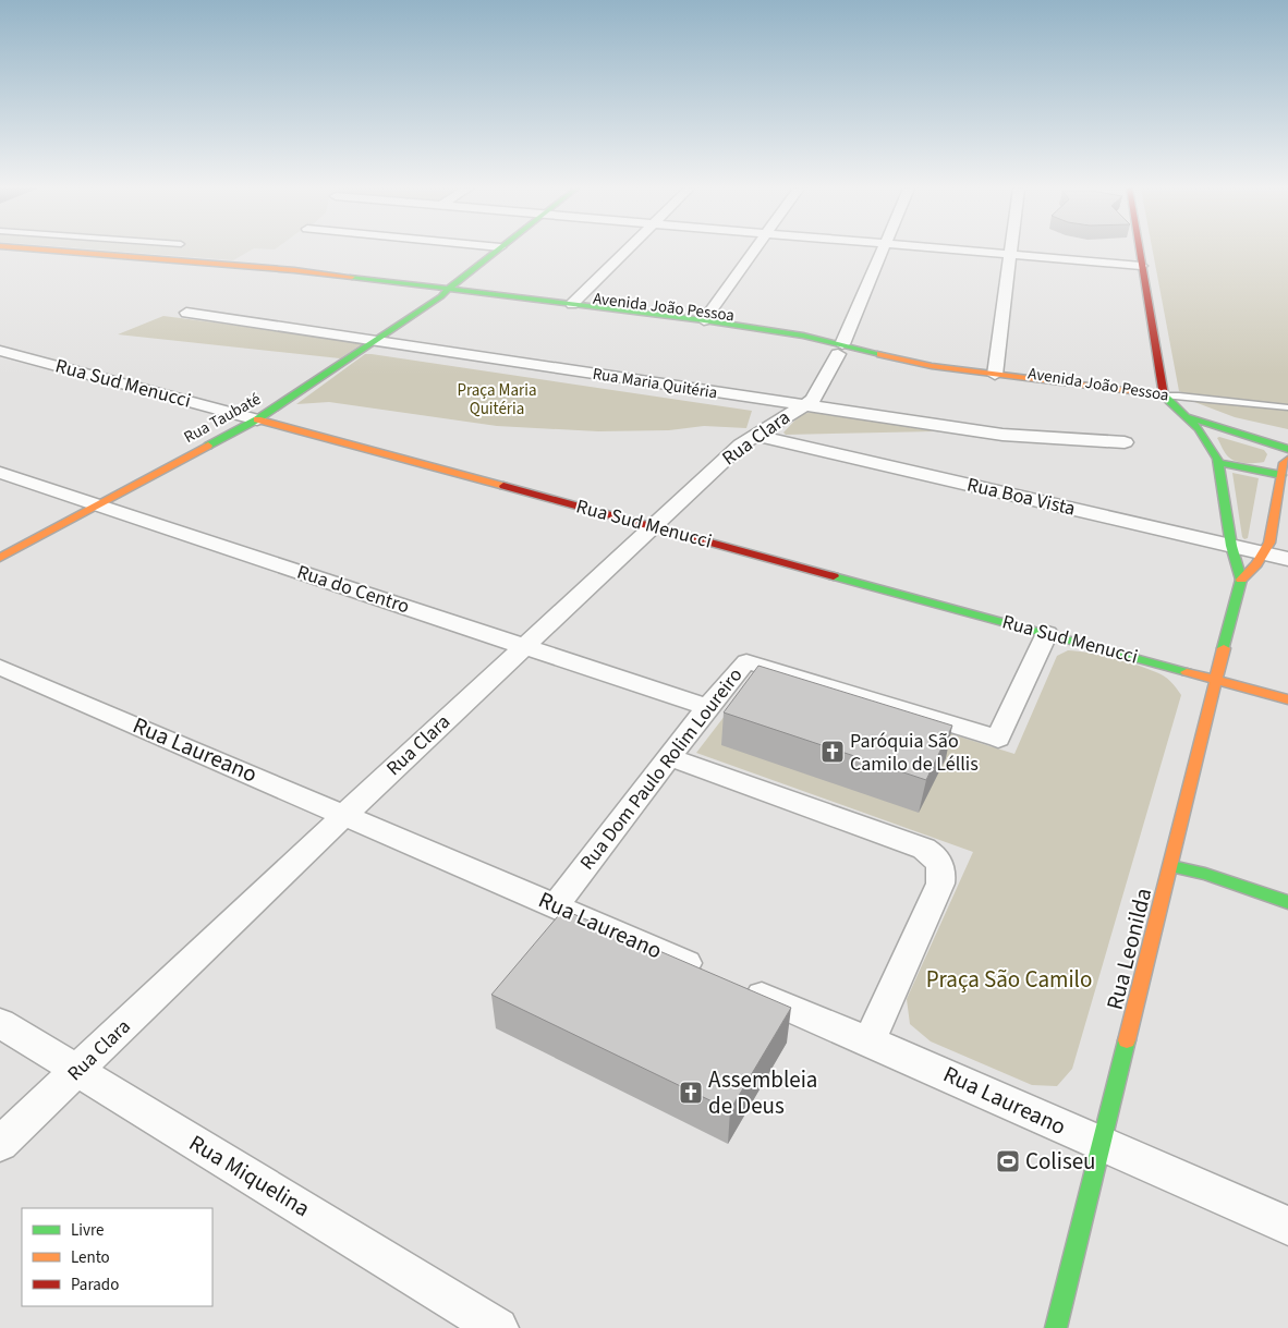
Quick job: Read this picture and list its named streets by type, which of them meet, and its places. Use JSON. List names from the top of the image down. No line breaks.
{"streets":{"main road":["Avenida João Pessoa","Rua Sud Menucci","Rua Taubaté","Rua Leonilda"],"street":["Rua Maria Quitéria","Rua Clara","Rua Boa Vista","Rua do Centro","Rua Laureano","Rua Dom Paulo Rolim Loureiro","Rua Miquelina"]},"crossings":[["Avenida João Pessoa","Rua Taubaté"],["Avenida João Pessoa","Rua Clara"],["Rua Sud Menucci","Rua Taubaté"],["Rua Sud Menucci","Rua Clara"],["Rua Sud Menucci","Rua Dom Paulo Rolim Loureiro"],["Rua Sud Menucci","Rua Leonilda"],["Rua Maria Quitéria","Rua Taubaté"],["Rua Maria Quitéria","Rua Clara"],["Rua Taubaté","Rua do Centro"],["Rua Clara","Rua Boa Vista"],["Rua Clara","Rua do Centro"],["Rua Clara","Rua Laureano"],["Rua Clara","Rua Miquelina"],["Rua Boa Vista","Rua Leonilda"],["Rua do Centro","Rua Dom Paulo Rolim Loureiro"],["Rua Laureano","Rua Dom Paulo Rolim Loureiro"],["Rua Laureano","Rua Leonilda"]],"parks":["Praça Maria Quitéria","Praça São Camilo"],"places":{"church":["Paróquia São Camilo de Léllis","Assembleia de Deus"],"sports":["Coliseu"]},"legend":["Livre","Lento","Parado"]}
